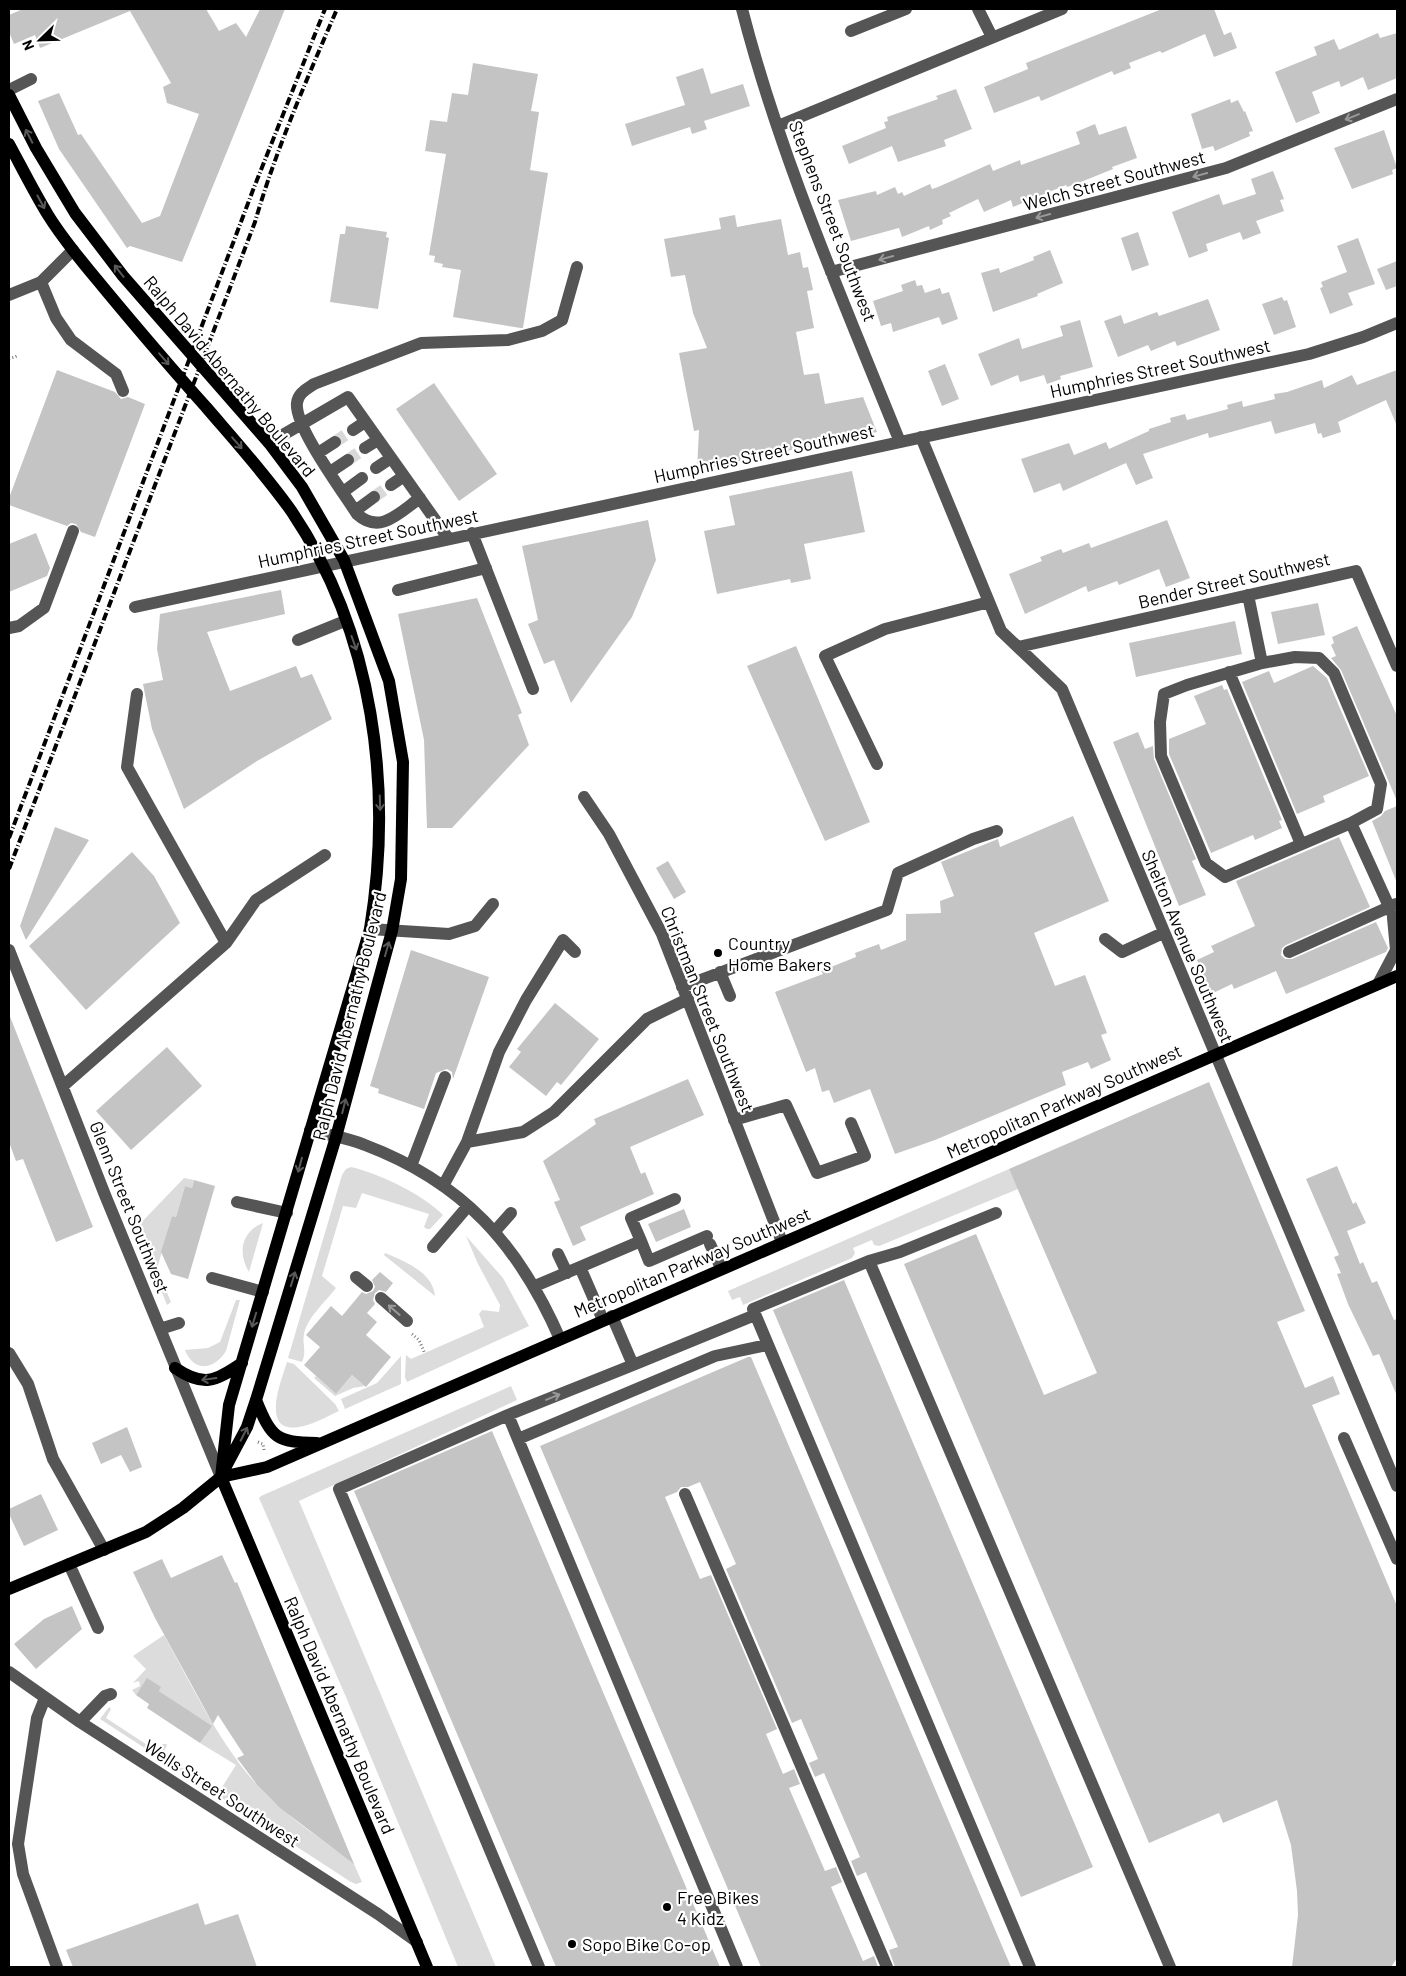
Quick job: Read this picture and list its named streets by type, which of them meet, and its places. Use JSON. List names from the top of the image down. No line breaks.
{"streets":{"main road":["Ralph David Abernathy Boulevard","Metropolitan Parkway Southwest"],"street":["Welch Street Southwest","Stephens Street Southwest","Humphries Street Southwest","Bender Street Southwest","Shelton Avenue Southwest","Christman Street Southwest","Glenn Street Southwest","Wells Street Southwest"]},"crossings":[["Welch Street Southwest","Stephens Street Southwest"],["Stephens Street Southwest","Humphries Street Southwest"],["Humphries Street Southwest","Ralph David Abernathy Boulevard"],["Humphries Street Southwest","Shelton Avenue Southwest"],["Ralph David Abernathy Boulevard","Metropolitan Parkway Southwest"],["Ralph David Abernathy Boulevard","Glenn Street Southwest"],["Ralph David Abernathy Boulevard","Wells Street Southwest"],["Bender Street Southwest","Shelton Avenue Southwest"],["Shelton Avenue Southwest","Metropolitan Parkway Southwest"],["Christman Street Southwest","Metropolitan Parkway Southwest"],["Metropolitan Parkway Southwest","Glenn Street Southwest"]],"one_way":["Welch Street Southwest"],"places":["Country Home Bakers","Free Bikes 4 Kidz","Sopo Bike Co-op"],"north":"bottom left"}
